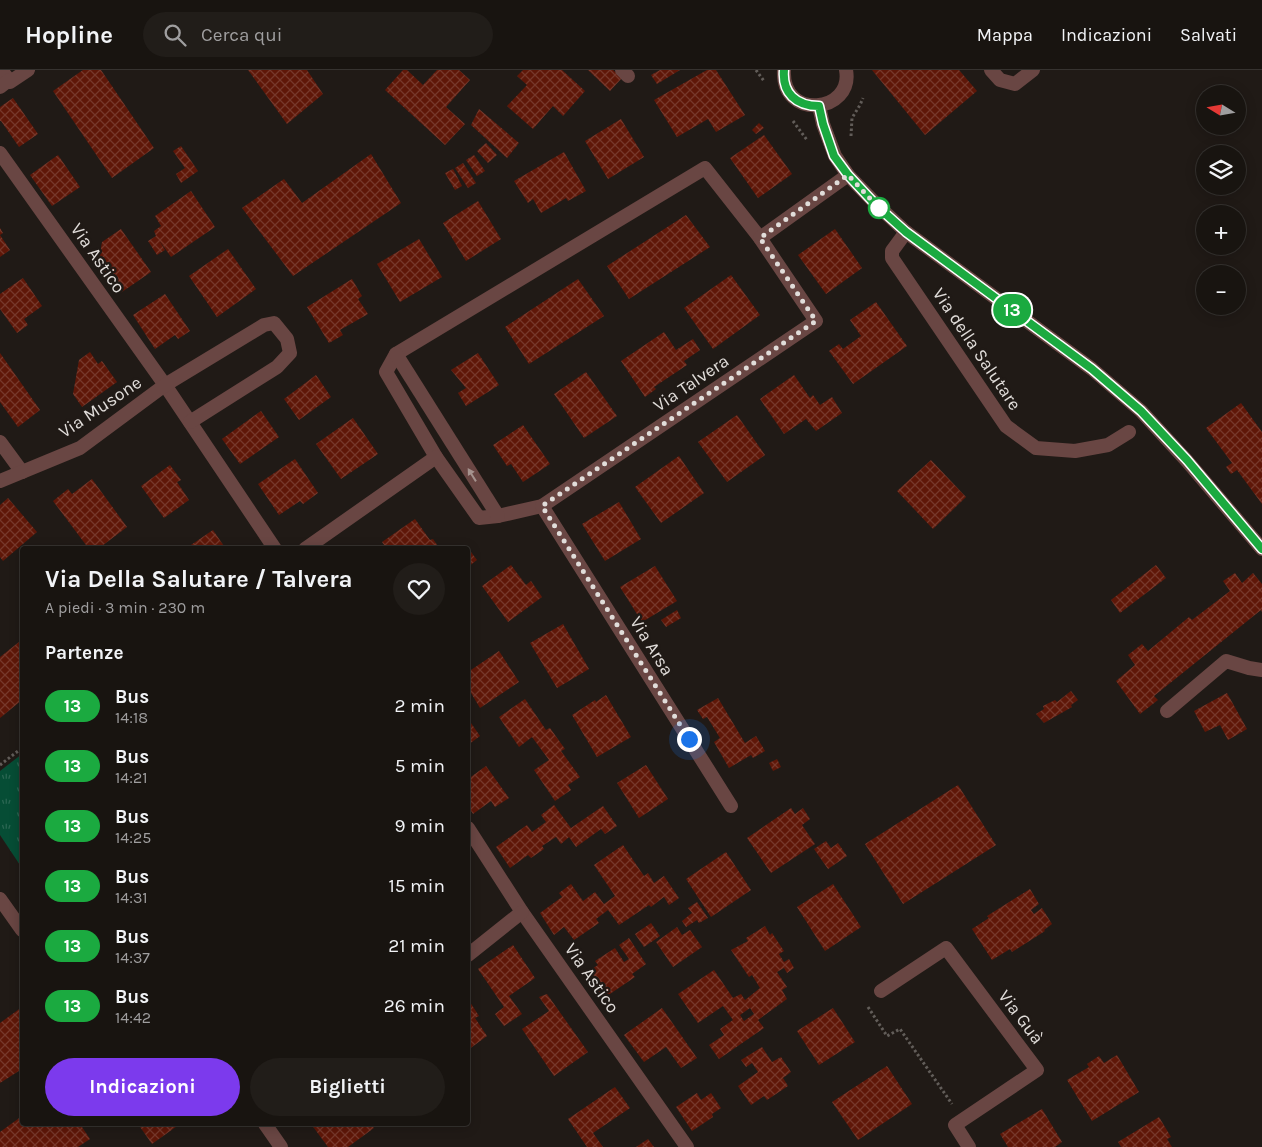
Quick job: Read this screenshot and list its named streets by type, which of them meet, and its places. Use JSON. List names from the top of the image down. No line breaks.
{"streets":{"street":["Via Astico","Via della Salutare","Via Talvera","Via Musone","Via Arsa","Via Guà"]},"crossings":[["Via Astico","Via Musone"],["Via Talvera","Via Arsa"]],"lines":["bus line 13"],"north":"left","page":{"header":"Hopline","search":"Cerca qui","nav":["Mappa","Indicazioni","Salvati"],"on_map":"13","map_buttons":["+","−"],"heading":[["Via Della Salutare / Talvera","A piedi · 3 min · 230 m"],"Partenze"],"list":[{"mark":"13","name":"Bus","note":"14:18","value":"2 min"},{"mark":"13","name":"Bus","note":"14:21","value":"5 min"},{"mark":"13","name":"Bus","note":"14:25","value":"9 min"},{"mark":"13","name":"Bus","note":"14:31","value":"15 min"},{"mark":"13","name":"Bus","note":"14:37","value":"21 min"},{"mark":"13","name":"Bus","note":"14:42","value":"26 min"}],"buttons":["Indicazioni","Biglietti"]}}
